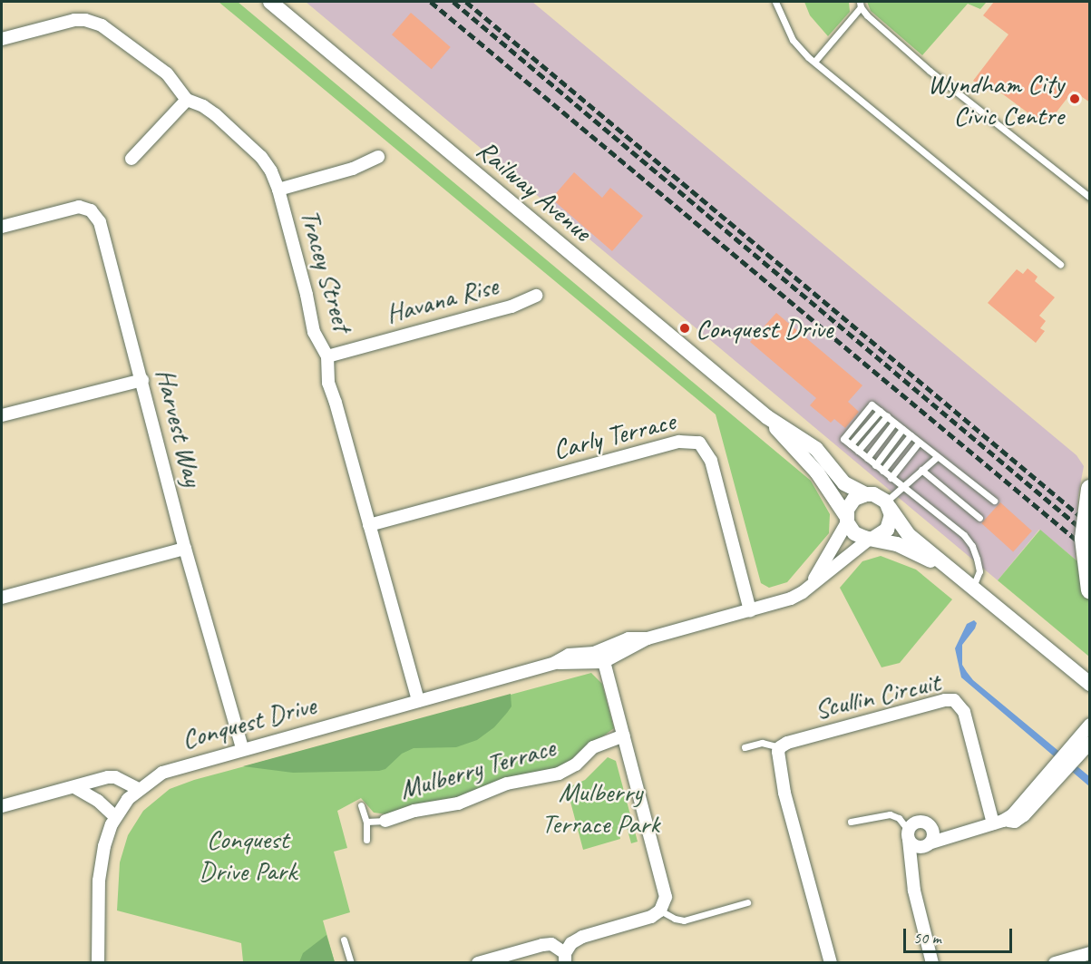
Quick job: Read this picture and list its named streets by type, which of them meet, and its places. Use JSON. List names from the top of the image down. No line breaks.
{"streets":{"street":["Railway Avenue","Tracey Street","Havana Rise","Harvest Way","Carly Terrace","Scullin Circuit","Conquest Drive","Mulberry Terrace"]},"crossings":[["Railway Avenue","Conquest Drive"],["Tracey Street","Havana Rise"],["Tracey Street","Carly Terrace"],["Tracey Street","Conquest Drive"],["Harvest Way","Conquest Drive"],["Carly Terrace","Conquest Drive"]],"parks":["Mulberry Terrace Park","Conquest Drive Park"],"places":["Wyndham City Civic Centre","Conquest Drive"],"scale_bar":"50 m"}
